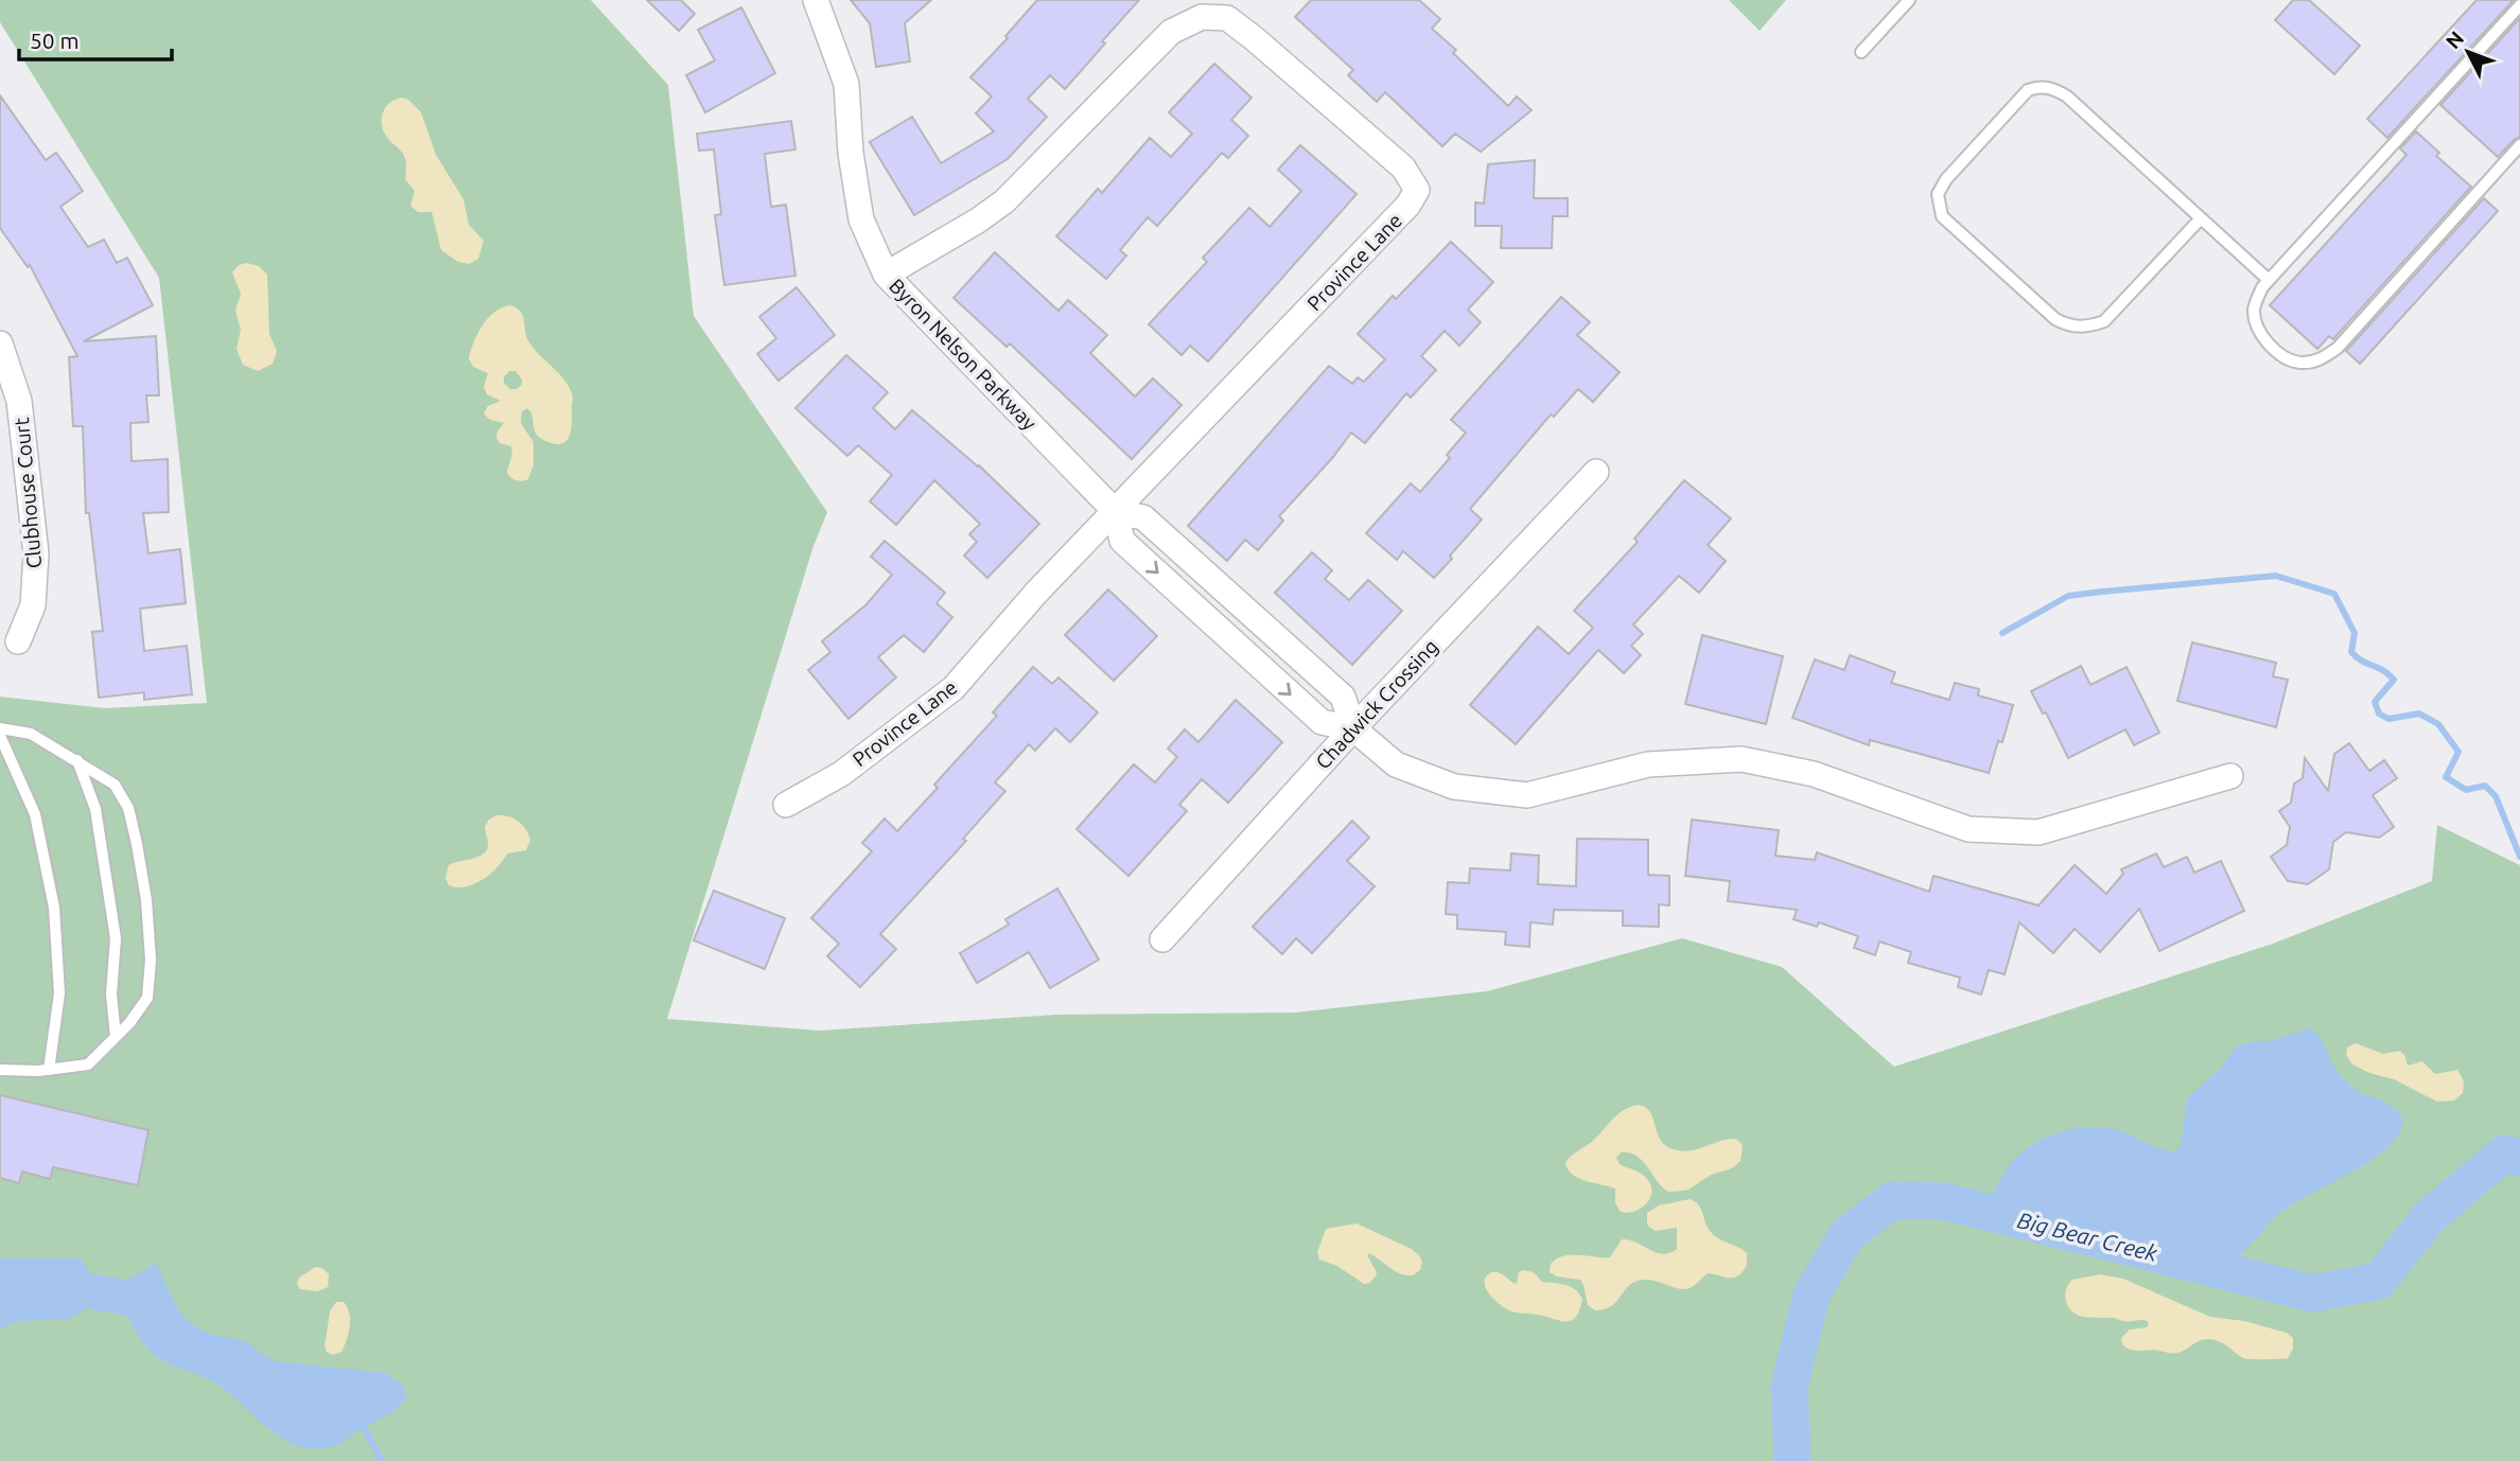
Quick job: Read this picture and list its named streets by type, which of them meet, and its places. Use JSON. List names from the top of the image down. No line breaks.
{"streets":{"street":["Province Lane","Byron Nelson Parkway","Clubhouse Court","Chadwick Crossing"]},"crossings":[["Province Lane","Byron Nelson Parkway"],["Byron Nelson Parkway","Chadwick Crossing"]],"water":["Big Bear Creek"],"scale_bar":"50 m","north":"top left"}
